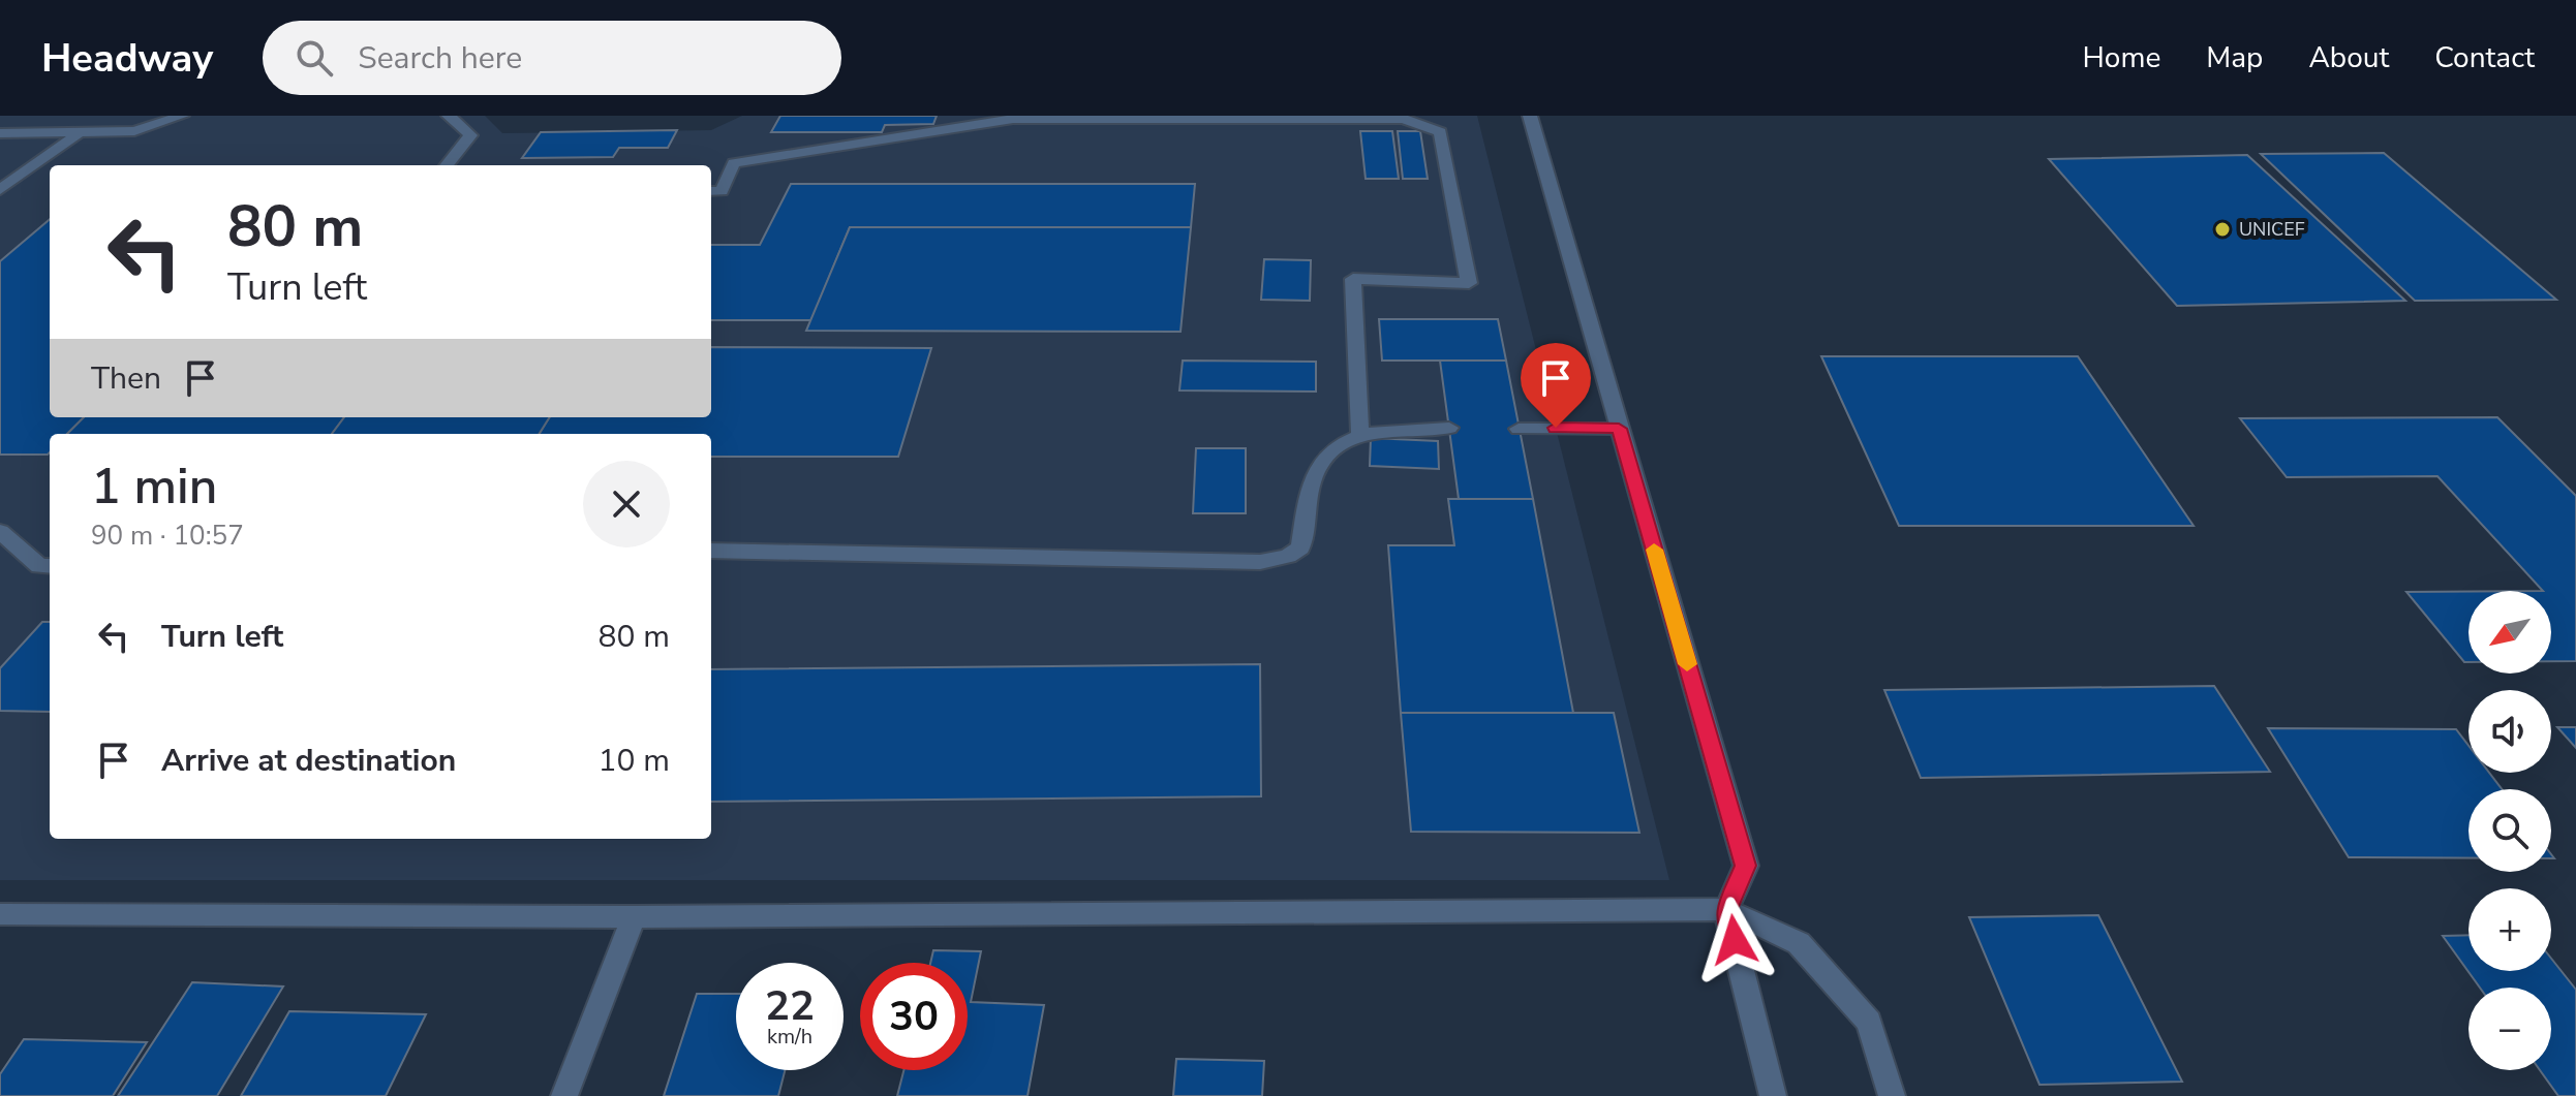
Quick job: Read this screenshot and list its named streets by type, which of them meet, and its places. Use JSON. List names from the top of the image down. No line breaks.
{"places":["UNICEF"],"north":"bottom left","page":{"header":"Headway","search":"Search here","nav":["Home","Map","About","Contact"],"turn":["80 m","Turn left"],"then":"Then","heading":["1 min","90 m · 10:57"],"list":[{"name":"Turn left","value":"80 m"},{"name":"Arrive at destination","value":"10 m"}],"map_buttons":["+","−"],"speed":"22 km/h","limit":"30"}}
